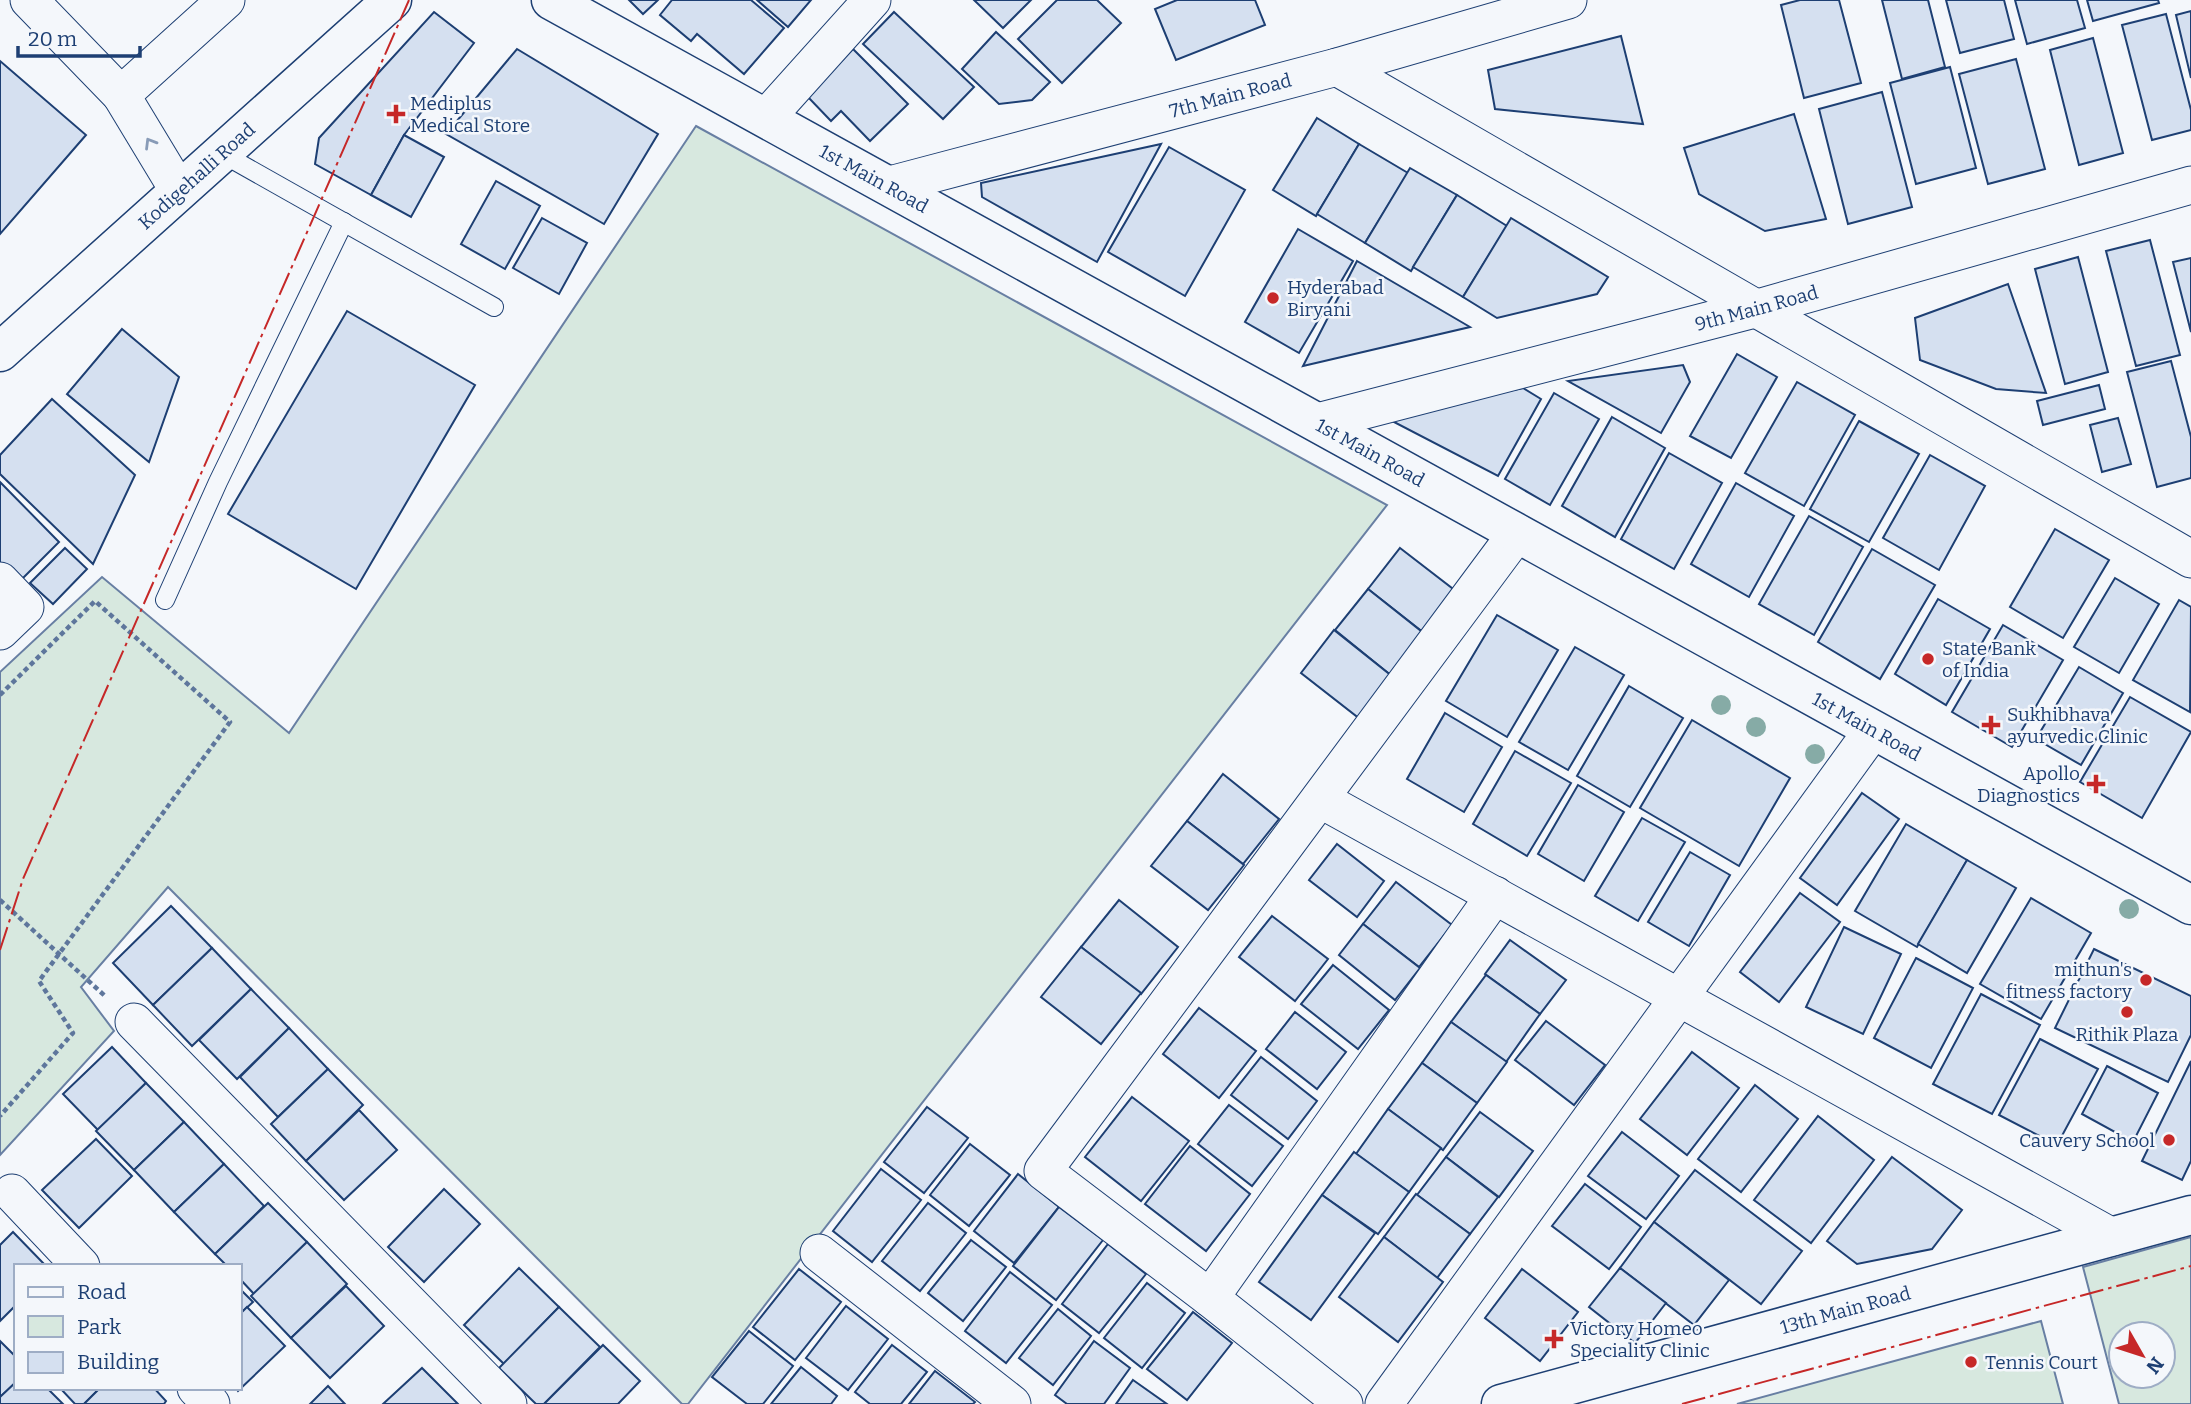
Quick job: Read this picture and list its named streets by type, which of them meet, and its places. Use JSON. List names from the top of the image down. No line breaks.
{"streets":{"street":["7th Main Road","Kodigehalli Road","1st Main Road","9th Main Road","13th Main Road"]},"crossings":[["7th Main Road","1st Main Road"],["1st Main Road","9th Main Road"]],"places":{"health":["Mediplus Medical Store","Sukhibhava ayurvedic Clinic","Apollo Diagnostics","Victory Homeo Speciality Clinic"],"other":["Hyderabad Biryani","State Bank of India","mithun's fitness factory","Rithik Plaza","Cauvery School","Tennis Court"]},"legend":["Road","Park","Building"],"scale_bar":"20 m","north":"bottom right"}
